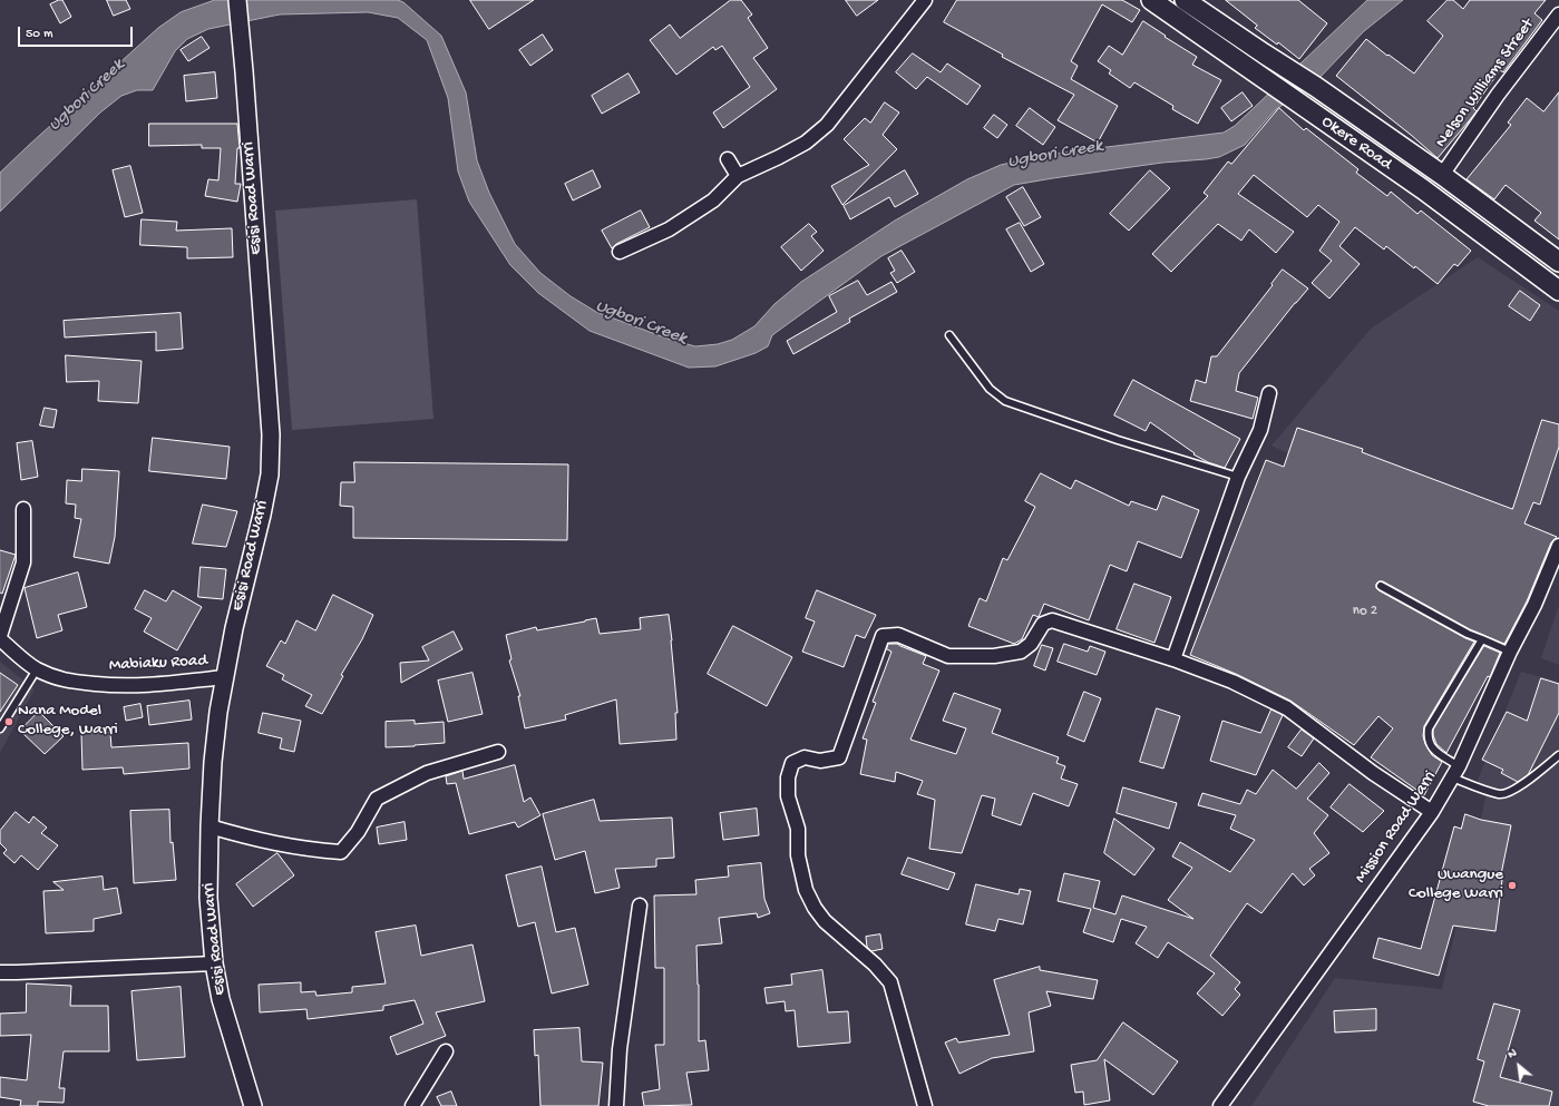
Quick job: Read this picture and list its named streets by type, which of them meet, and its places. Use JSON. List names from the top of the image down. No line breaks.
{"streets":{"main road":["Okere Road"],"street":["Nelson Williams Street","Esisi Road Warri","Mabiaku Road","Mission Road Warri"]},"crossings":[["Nelson Williams Street","Okere Road"],["Esisi Road Warri","Mabiaku Road"]],"water":["Ugbori Creek"],"places":["Nana Model College, Warri","Uwangue College Warri"],"house_numbers":["no 2"],"scale_bar":"50 m","north":"top left"}
